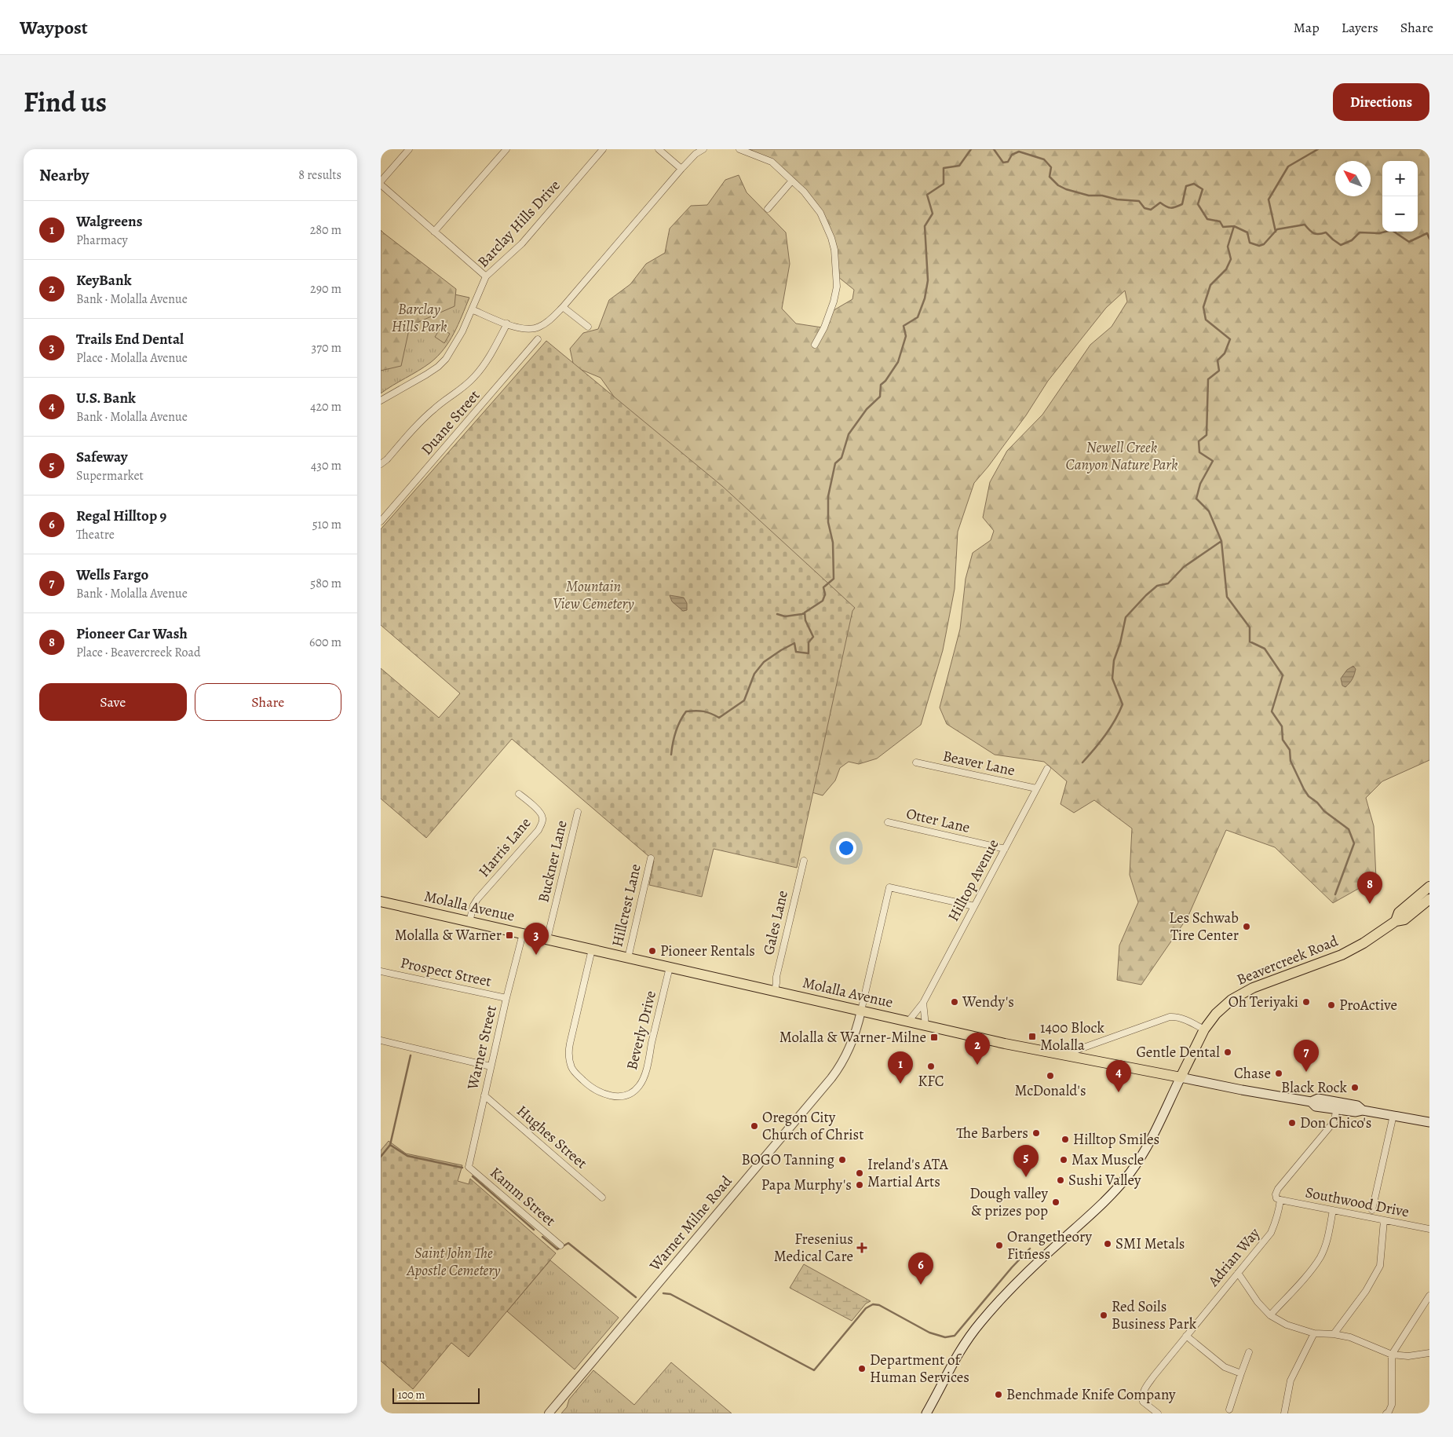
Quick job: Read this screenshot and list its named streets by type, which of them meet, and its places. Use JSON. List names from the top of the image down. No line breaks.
{"streets":{"main road":["Molalla Avenue","Beavercreek Road"],"street":["Barclay Hills Drive","Duane Street","Beaver Lane","Otter Lane","Harris Lane","Buckner Lane","Hilltop Avenue","Hillcrest Lane","Gales Lane","Prospect Street","Beverly Drive","Warner Street","Hughes Street","Kamm Street","Southwood Drive","Warner Milne Road","Adrian Way"]},"crossings":[["Beaver Lane","Hilltop Avenue"],["Otter Lane","Hilltop Avenue"],["Harris Lane","Molalla Avenue"],["Buckner Lane","Molalla Avenue"],["Hilltop Avenue","Molalla Avenue"],["Hilltop Avenue","Warner Milne Road"],["Hillcrest Lane","Molalla Avenue"],["Molalla Avenue","Gales Lane"],["Molalla Avenue","Beavercreek Road"],["Molalla Avenue","Beverly Drive"],["Molalla Avenue","Warner Street"],["Molalla Avenue","Warner Milne Road"],["Molalla Avenue","Adrian Way"],["Prospect Street","Warner Street"],["Warner Street","Hughes Street"],["Warner Street","Kamm Street"],["Southwood Drive","Adrian Way"]],"parks":["Barclay Hills Park","Newell Creek Canyon Nature Park","Mountain View Cemetery","Saint John The Apostle Cemetery"],"places":{"other":["Les Schwab Tire Center","Pioneer Rentals","Wendy's","Oh Teriyaki","ProActive","Gentle Dental","KFC","Chase","McDonald's","Black Rock","Don Chico's","Oregon City Church of Christ","The Barbers","Hilltop Smiles","BOGO Tanning","Max Muscle","Ireland's ATA Martial Arts","Sushi Valley","Papa Murphy's","Dough valley & prizes pop","SMI Metals","Orangetheory Fitness","Red Soils Business Park","Department of Human Services","Benchmade Knife Company"],"transit":["Molalla & Warner","1400 Block Molalla","Molalla & Warner-Milne"],"health":["Fresenius Medical Care"]},"scale_bar":"100 m","north":"top left","page":{"header":"Waypost","nav":["Map","Layers","Share"],"title":"Find us","buttons":["Directions",["Save","Share"]],"heading":["Nearby","8 results"],"map_buttons":["+","−"],"list":[{"mark":"1","name":"Walgreens","note":"Pharmacy","value":"280 m"},{"mark":"2","name":"KeyBank","note":"Bank · Molalla Avenue","value":"290 m"},{"mark":"3","name":"Trails End Dental","note":"Place · Molalla Avenue","value":"370 m"},{"mark":"4","name":"U.S. Bank","note":"Bank · Molalla Avenue","value":"420 m"},{"mark":"5","name":"Safeway","note":"Supermarket","value":"430 m"},{"mark":"6","name":"Regal Hilltop 9","note":"Theatre","value":"510 m"},{"mark":"7","name":"Wells Fargo","note":"Bank · Molalla Avenue","value":"580 m"},{"mark":"8","name":"Pioneer Car Wash","note":"Place · Beavercreek Road","value":"600 m"}],"pins":["8","3","2","7","1","4","5","6"],"scale":"100 m"}}
